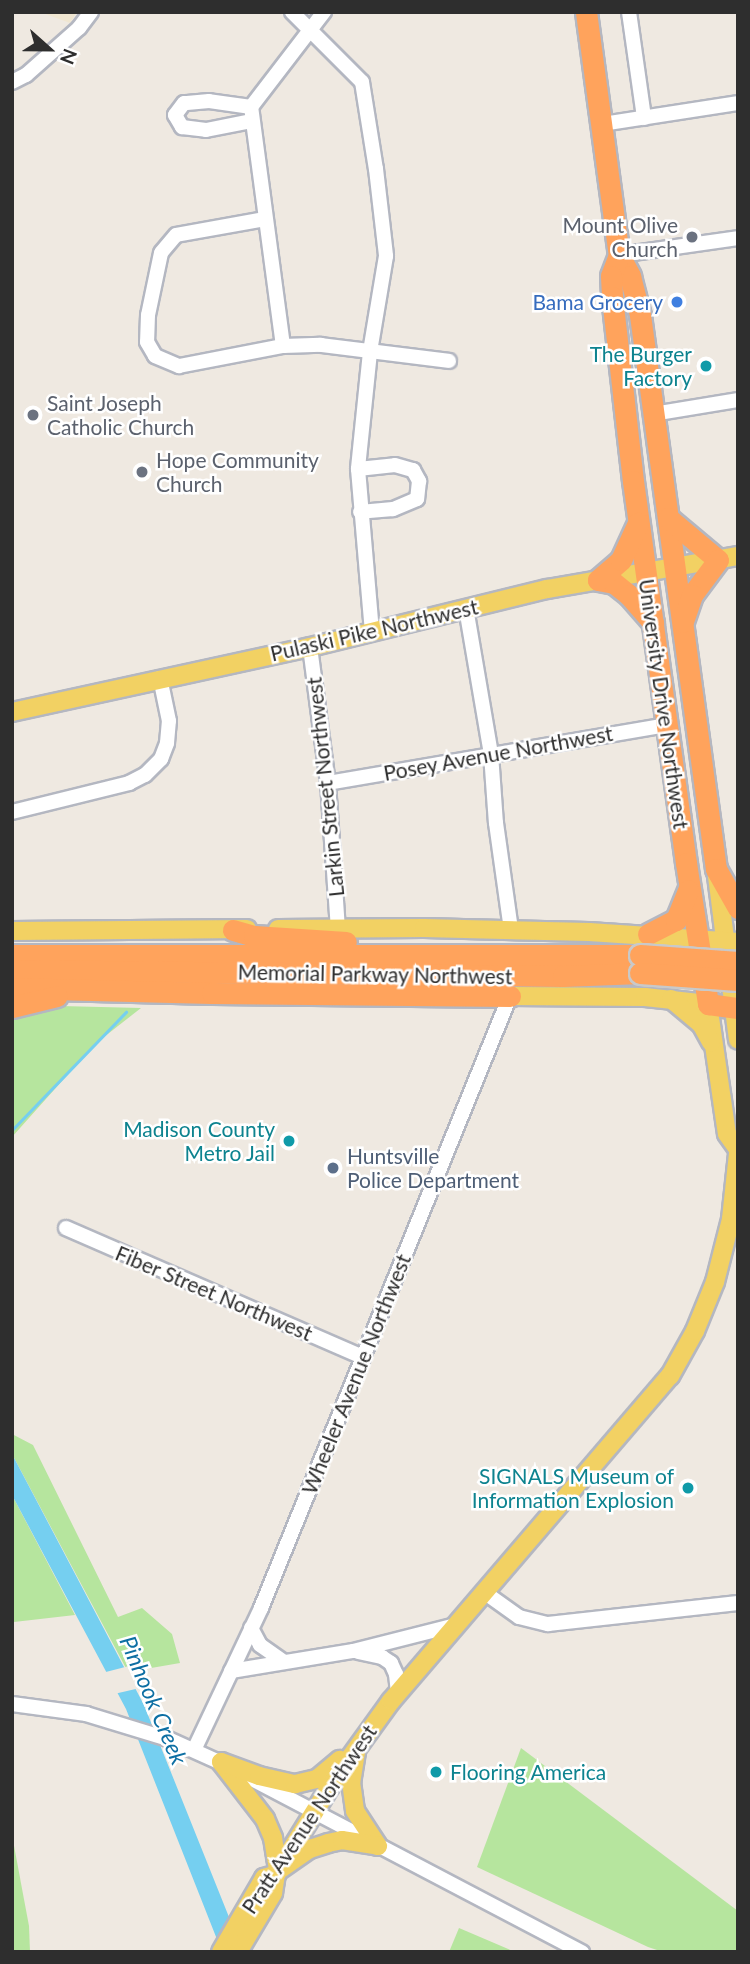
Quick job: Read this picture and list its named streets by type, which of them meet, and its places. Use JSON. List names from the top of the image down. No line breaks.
{"streets":{"highway":["University Drive Northwest","Memorial Parkway Northwest"],"main road":["Pulaski Pike Northwest","Pratt Avenue Northwest"],"street":["Posey Avenue Northwest","Larkin Street Northwest","Fiber Street Northwest","Wheeler Avenue Northwest"]},"crossings":[["Pulaski Pike Northwest","University Drive Northwest"],["Pulaski Pike Northwest","Larkin Street Northwest"],["University Drive Northwest","Posey Avenue Northwest"],["University Drive Northwest","Memorial Parkway Northwest"],["University Drive Northwest","Pratt Avenue Northwest"],["Posey Avenue Northwest","Larkin Street Northwest"],["Memorial Parkway Northwest","Wheeler Avenue Northwest"],["Fiber Street Northwest","Wheeler Avenue Northwest"]],"water":["Pinhook Creek"],"places":["Mount Olive Church","Bama Grocery","The Burger Factory","Saint Joseph Catholic Church","Hope Community Church","Madison County Metro Jail","Huntsville Police Department","SIGNALS Museum of Information Explosion","Flooring America"],"north":"right"}
